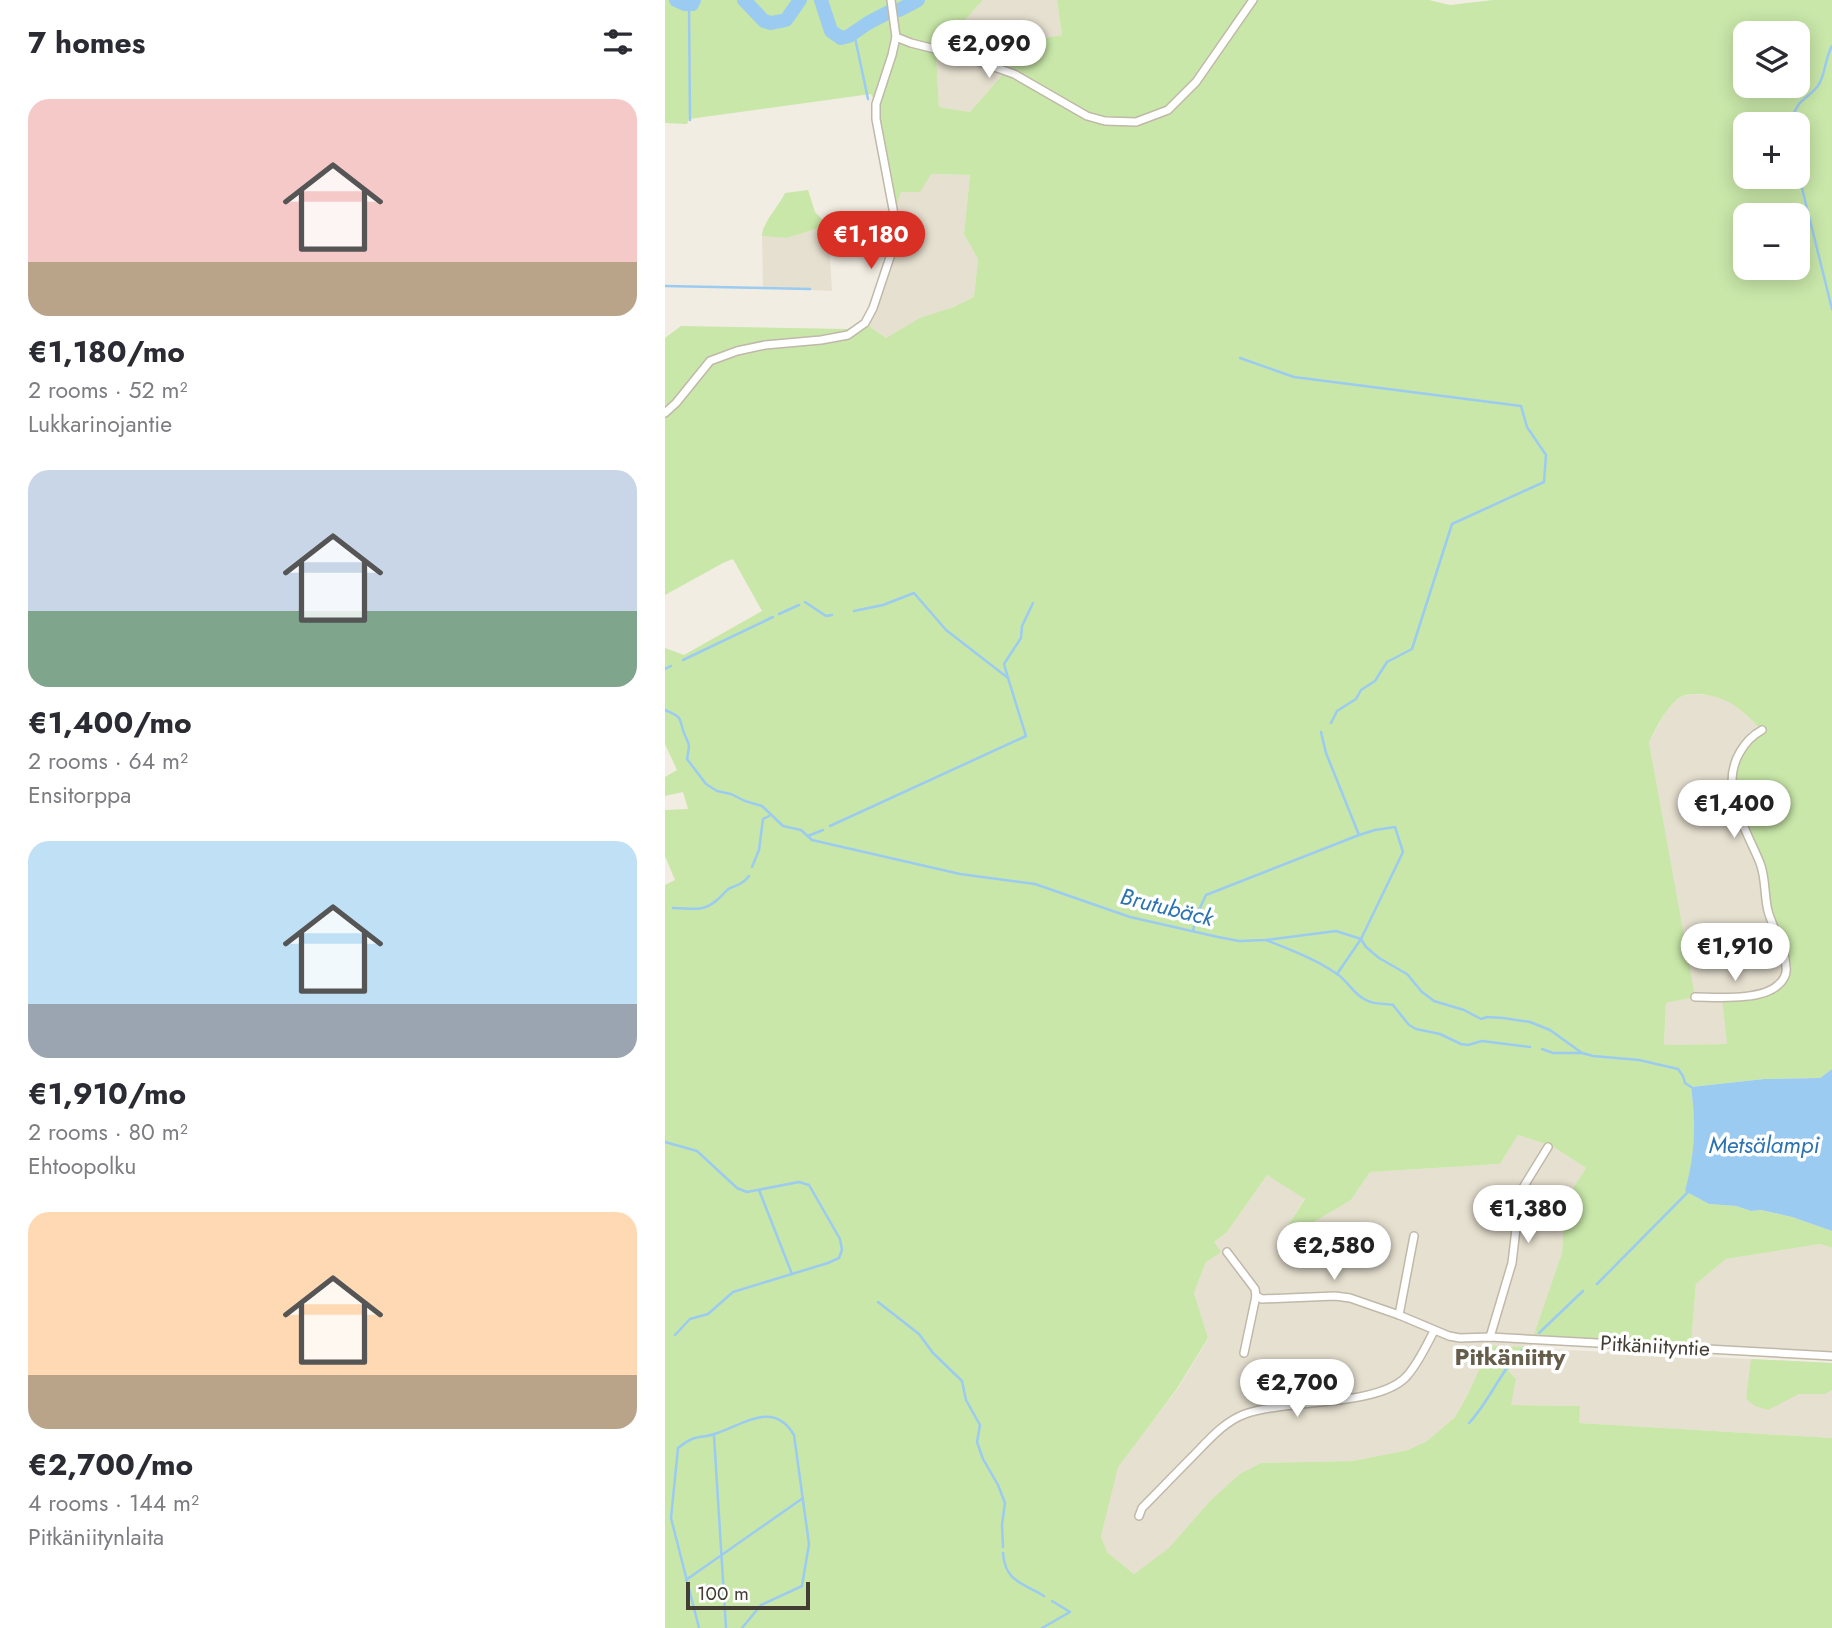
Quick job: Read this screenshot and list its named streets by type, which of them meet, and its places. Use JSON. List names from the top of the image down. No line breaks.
{"streets":{"street":["Pitkäniityntie"]},"districts":["Pitkäniitty"],"water":["Brutubäck","Metsälampi"],"scale_bar":"100 m","page":{"heading":"7 homes","price":["€2,090","€1,180","€1,400","€1,910","€1,380","€2,580","€2,700"],"map_buttons":["+","−"],"list":[{"name":"€1,180/mo","note":"2 rooms · 52 m² · Lukkarinojantie"},{"name":"€1,400/mo","note":"2 rooms · 64 m² · Ensitorppa"},{"name":"€1,910/mo","note":"2 rooms · 80 m² · Ehtoopolku"},{"name":"€2,700/mo","note":"4 rooms · 144 m² · Pitkäniitynlaita"}],"scale":"100 m"}}
